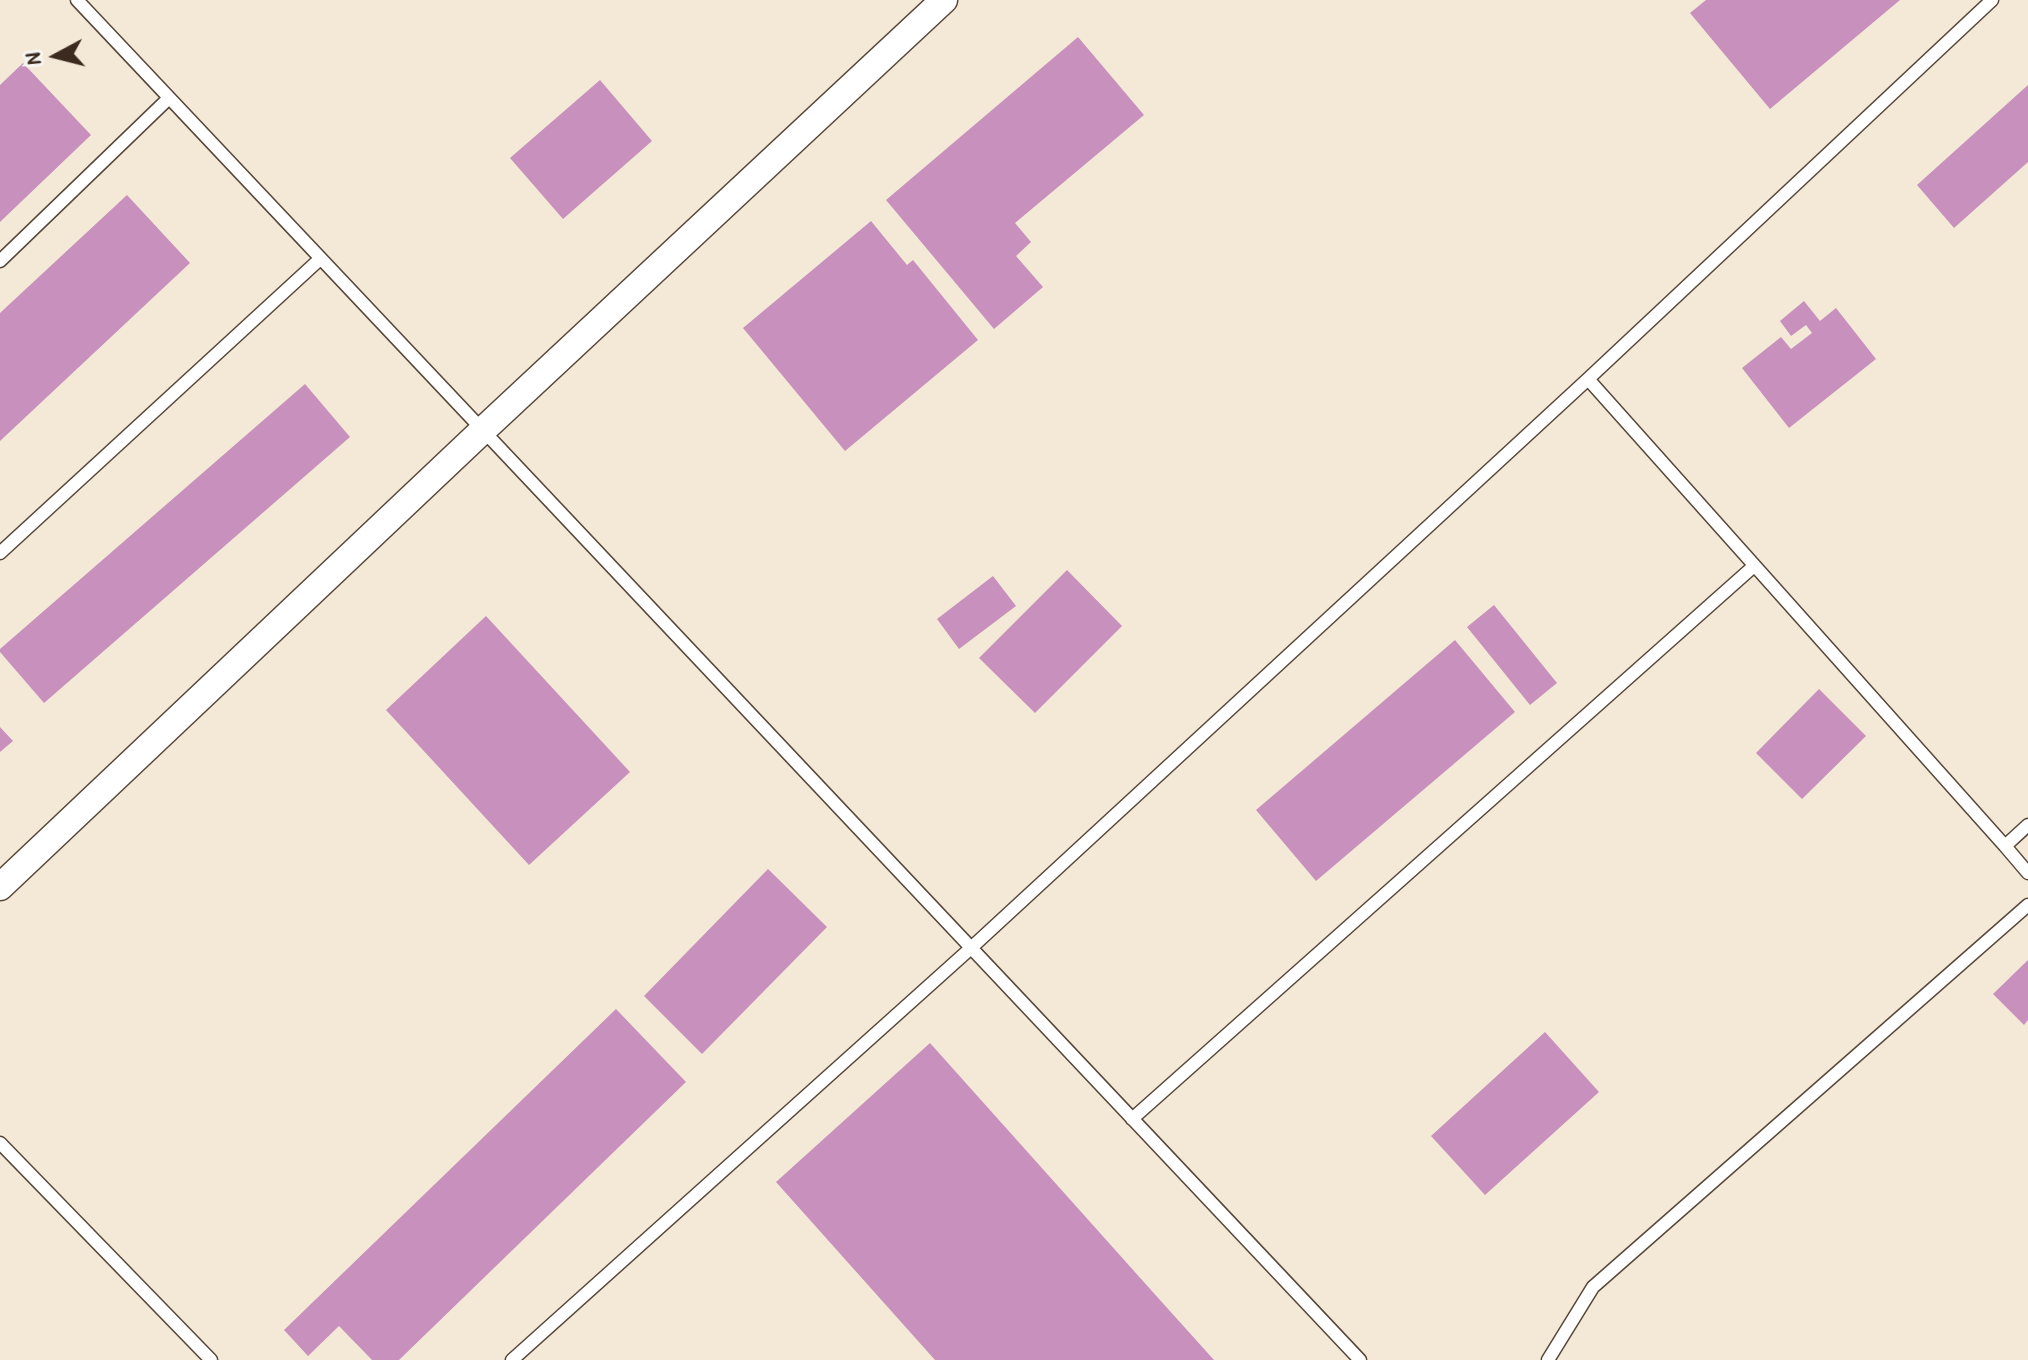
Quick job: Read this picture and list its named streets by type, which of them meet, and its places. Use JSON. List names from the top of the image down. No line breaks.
{"north":"left"}
